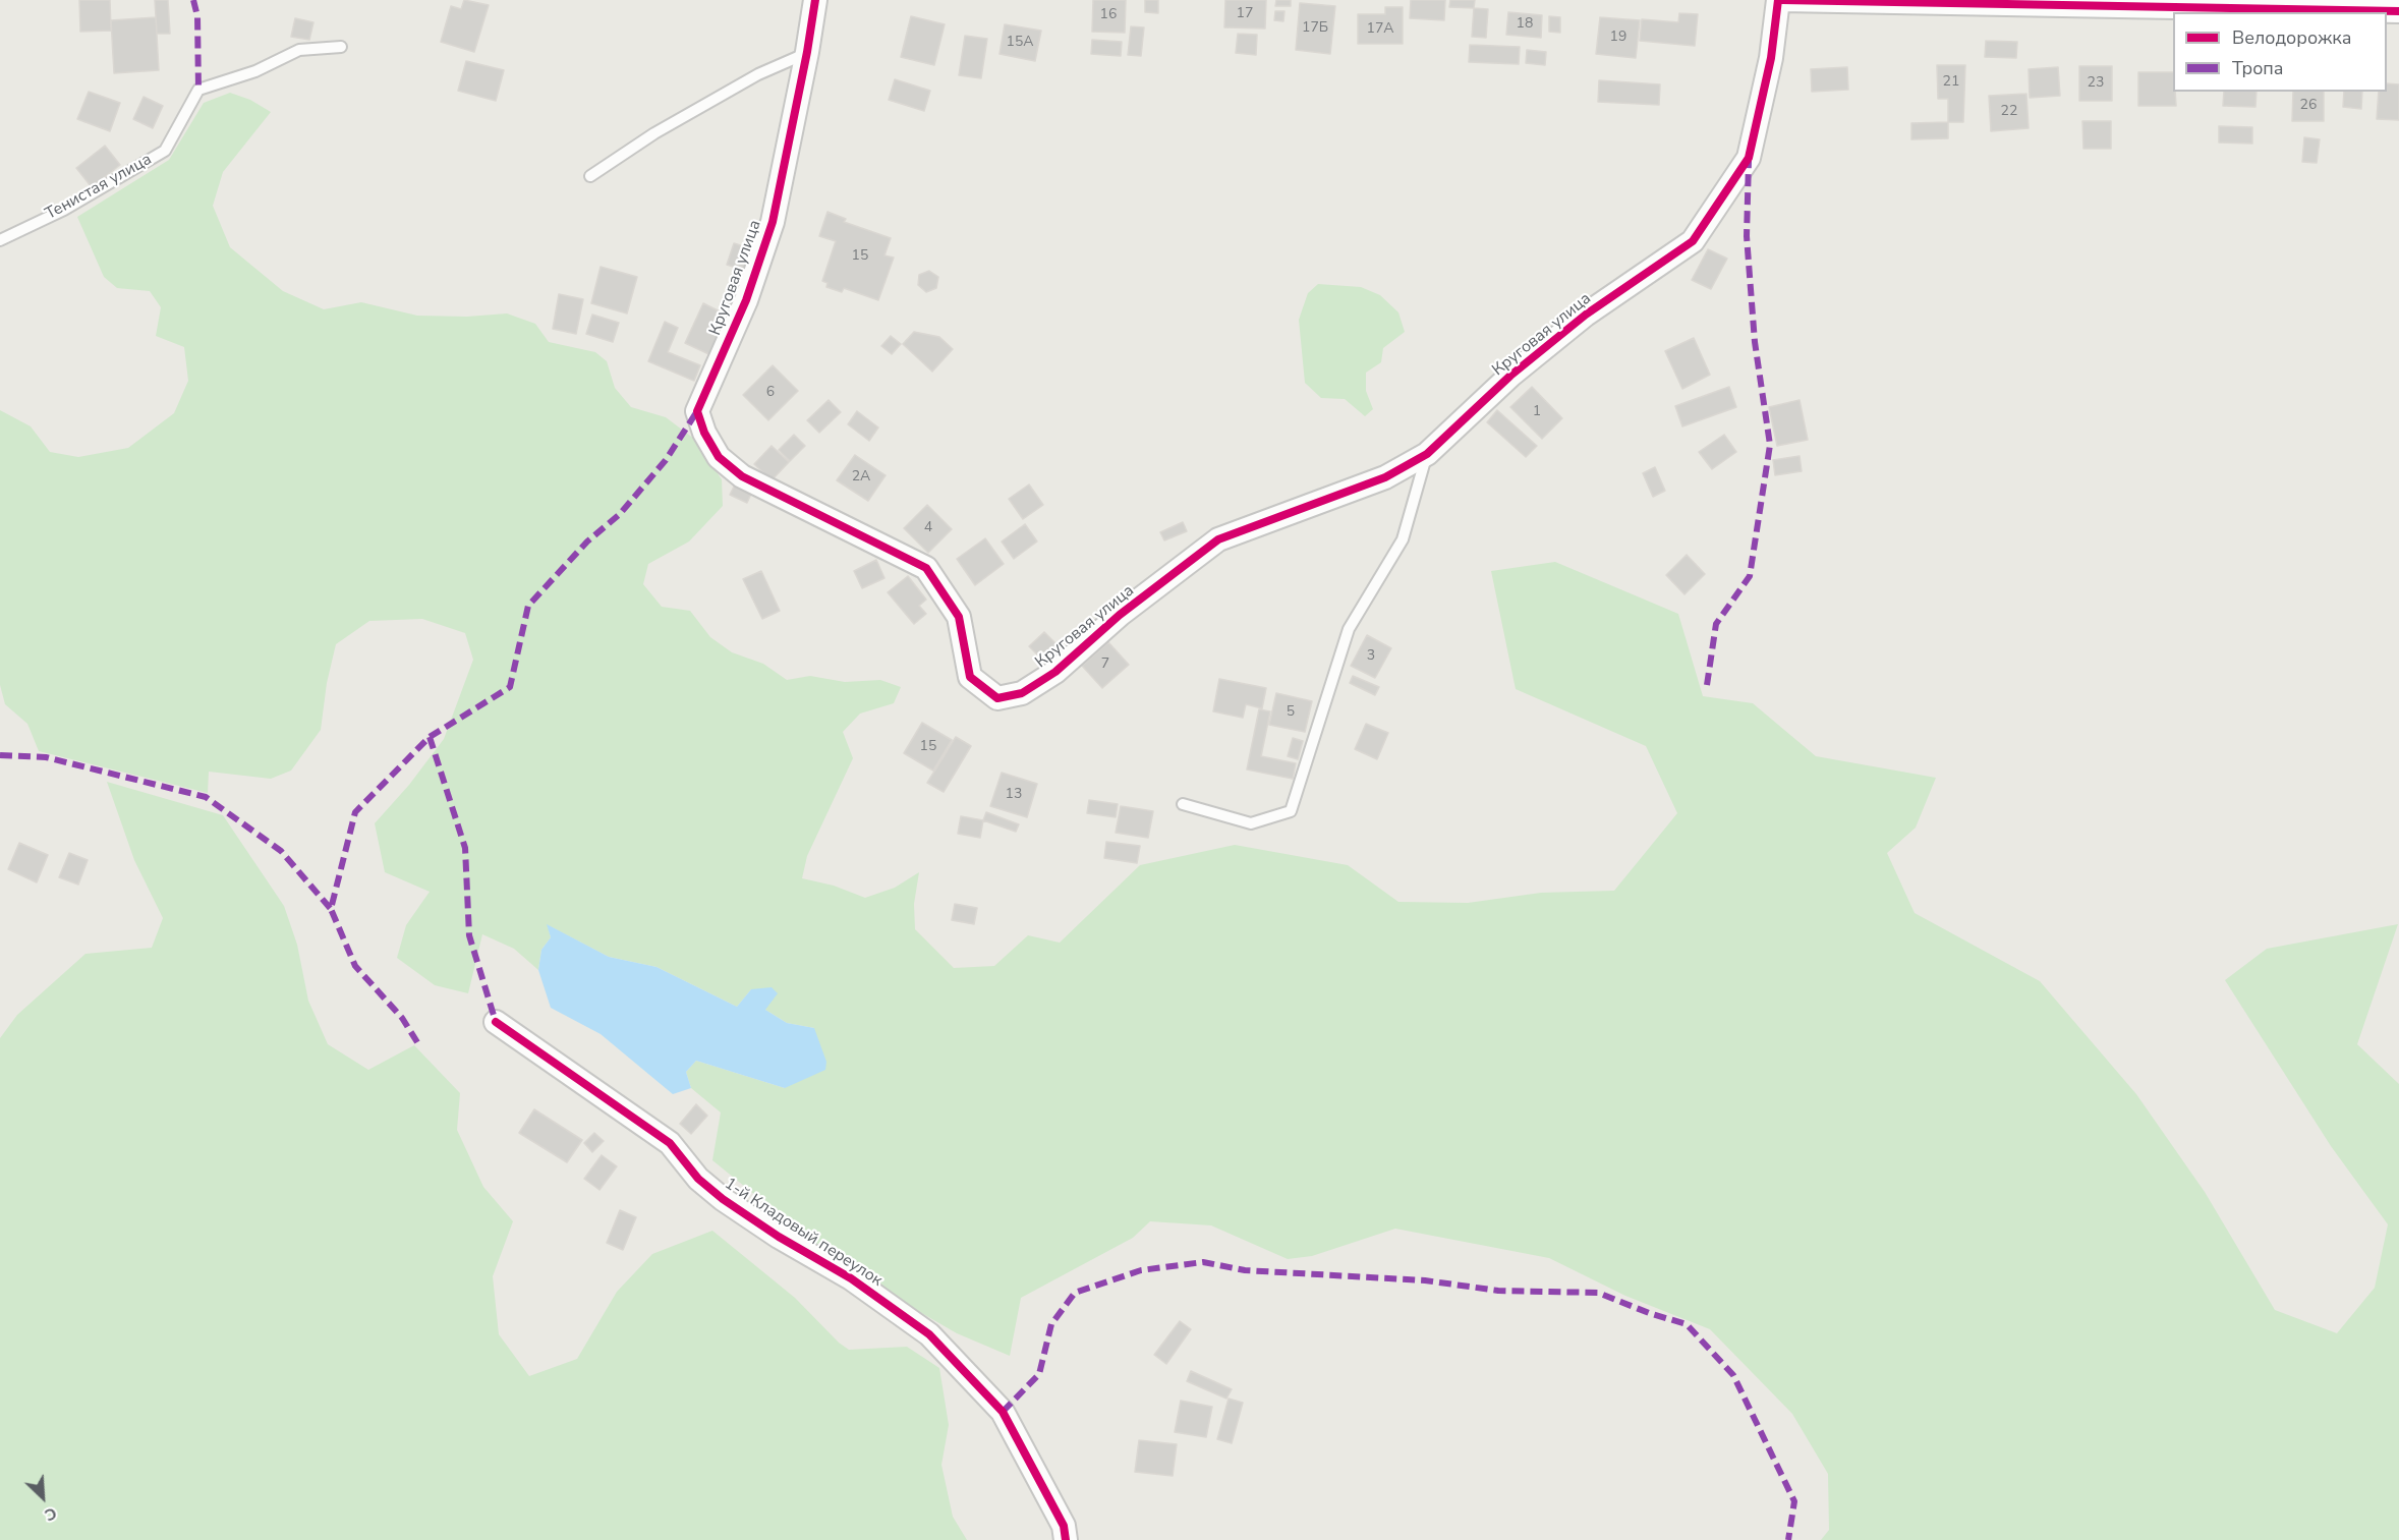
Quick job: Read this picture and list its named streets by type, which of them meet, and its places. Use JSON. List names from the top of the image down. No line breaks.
{"streets":{"street":["Круговая улица","1-й Кладовый переулок"],"lane":["Тенистая улица"]},"house_numbers":["17","16","18","17Б","17А","19","15А","21","23","26","22","15","6","1","2А","4","3","7","5","15","13"],"legend":["Велодорожка","Тропа"],"north":"bottom right"}
